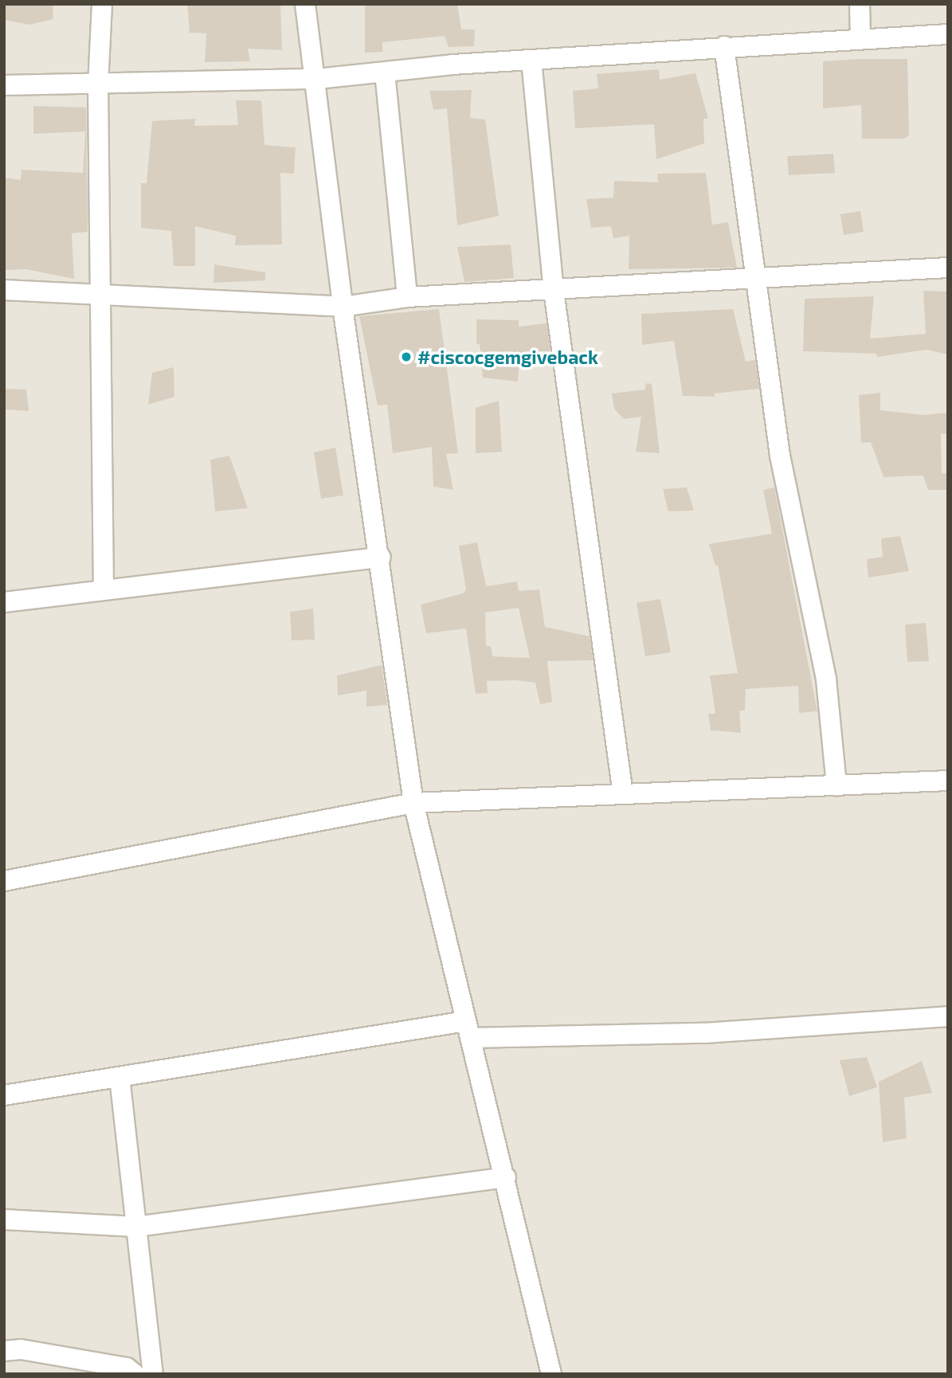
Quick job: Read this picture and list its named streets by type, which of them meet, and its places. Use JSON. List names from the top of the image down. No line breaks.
{"places":["#ciscocgemgiveback"]}
